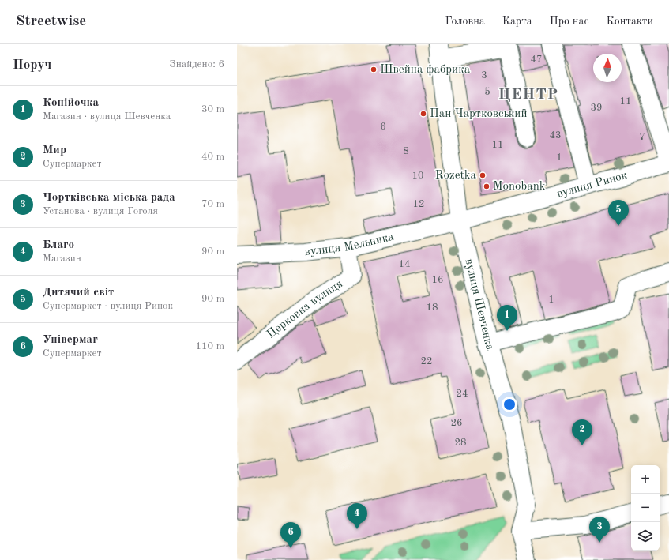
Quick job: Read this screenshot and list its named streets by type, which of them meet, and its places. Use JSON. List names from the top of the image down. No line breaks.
{"streets":{"street":["вулиця Ринок","вулиця Мельника","вулиця Шевченка","Церковна вулиця"]},"crossings":[["вулиця Ринок","вулиця Мельника"],["вулиця Ринок","вулиця Шевченка"],["вулиця Мельника","вулиця Шевченка"],["вулиця Мельника","Церковна вулиця"]],"districts":["ЦЕНТР"],"places":["Швейна фабрика","Пан Чартковський","Rozetka","Monobank"],"house_numbers":["47","3","5","11","39","6","43","7","11","8","1","10","12","14","16","1","18","22","24","26","28"],"north":"top","page":{"header":"Streetwise","nav":["Головна","Карта","Про нас","Контакти"],"heading":["Поруч","Знайдено: 6"],"list":[{"mark":"1","name":"Копійочка","note":"Магазин · вулиця Шевченка","value":"30 m"},{"mark":"2","name":"Мир","note":"Супермаркет","value":"40 m"},{"mark":"3","name":"Чортківська міська рада","note":"Установа · вулиця Гоголя","value":"70 m"},{"mark":"4","name":"Благо","note":"Магазин","value":"90 m"},{"mark":"5","name":"Дитячий світ","note":"Супермаркет · вулиця Ринок","value":"90 m"},{"mark":"6","name":"Універмаг","note":"Супермаркет","value":"110 m"}],"pins":["5","1","2","4","3","6"],"map_buttons":["+","−"]}}
